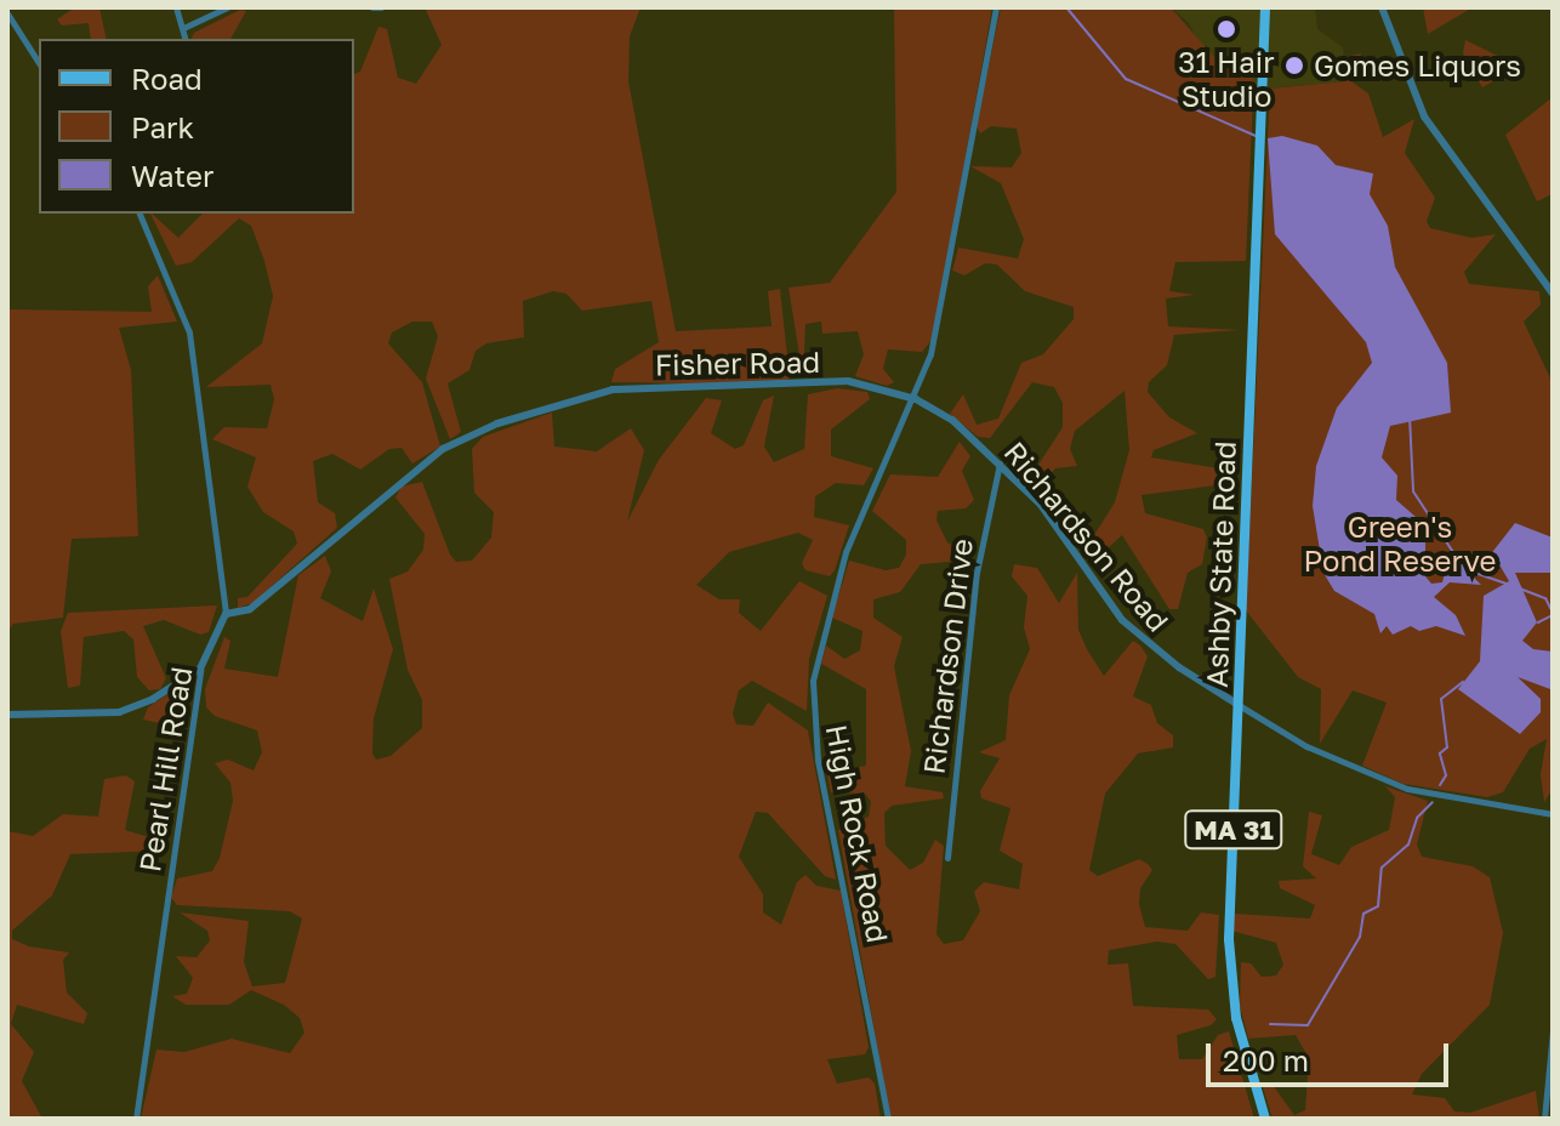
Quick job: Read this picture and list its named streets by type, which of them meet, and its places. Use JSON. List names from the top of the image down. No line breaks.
{"streets":{"main road":["Ashby State Road","MA 31"],"street":["Fisher Road","Richardson Road","Richardson Drive","Pearl Hill Road","High Rock Road"]},"crossings":[["Fisher Road","Richardson Road"],["Fisher Road","Pearl Hill Road"],["Fisher Road","High Rock Road"],["Richardson Road","Ashby State Road"],["Richardson Road","Richardson Drive"],["Richardson Road","High Rock Road"]],"parks":["Green's Pond Reserve"],"places":["31 Hair Studio","Gomes Liquors"],"legend":["Road","Park","Water"],"scale_bar":"200 m"}
